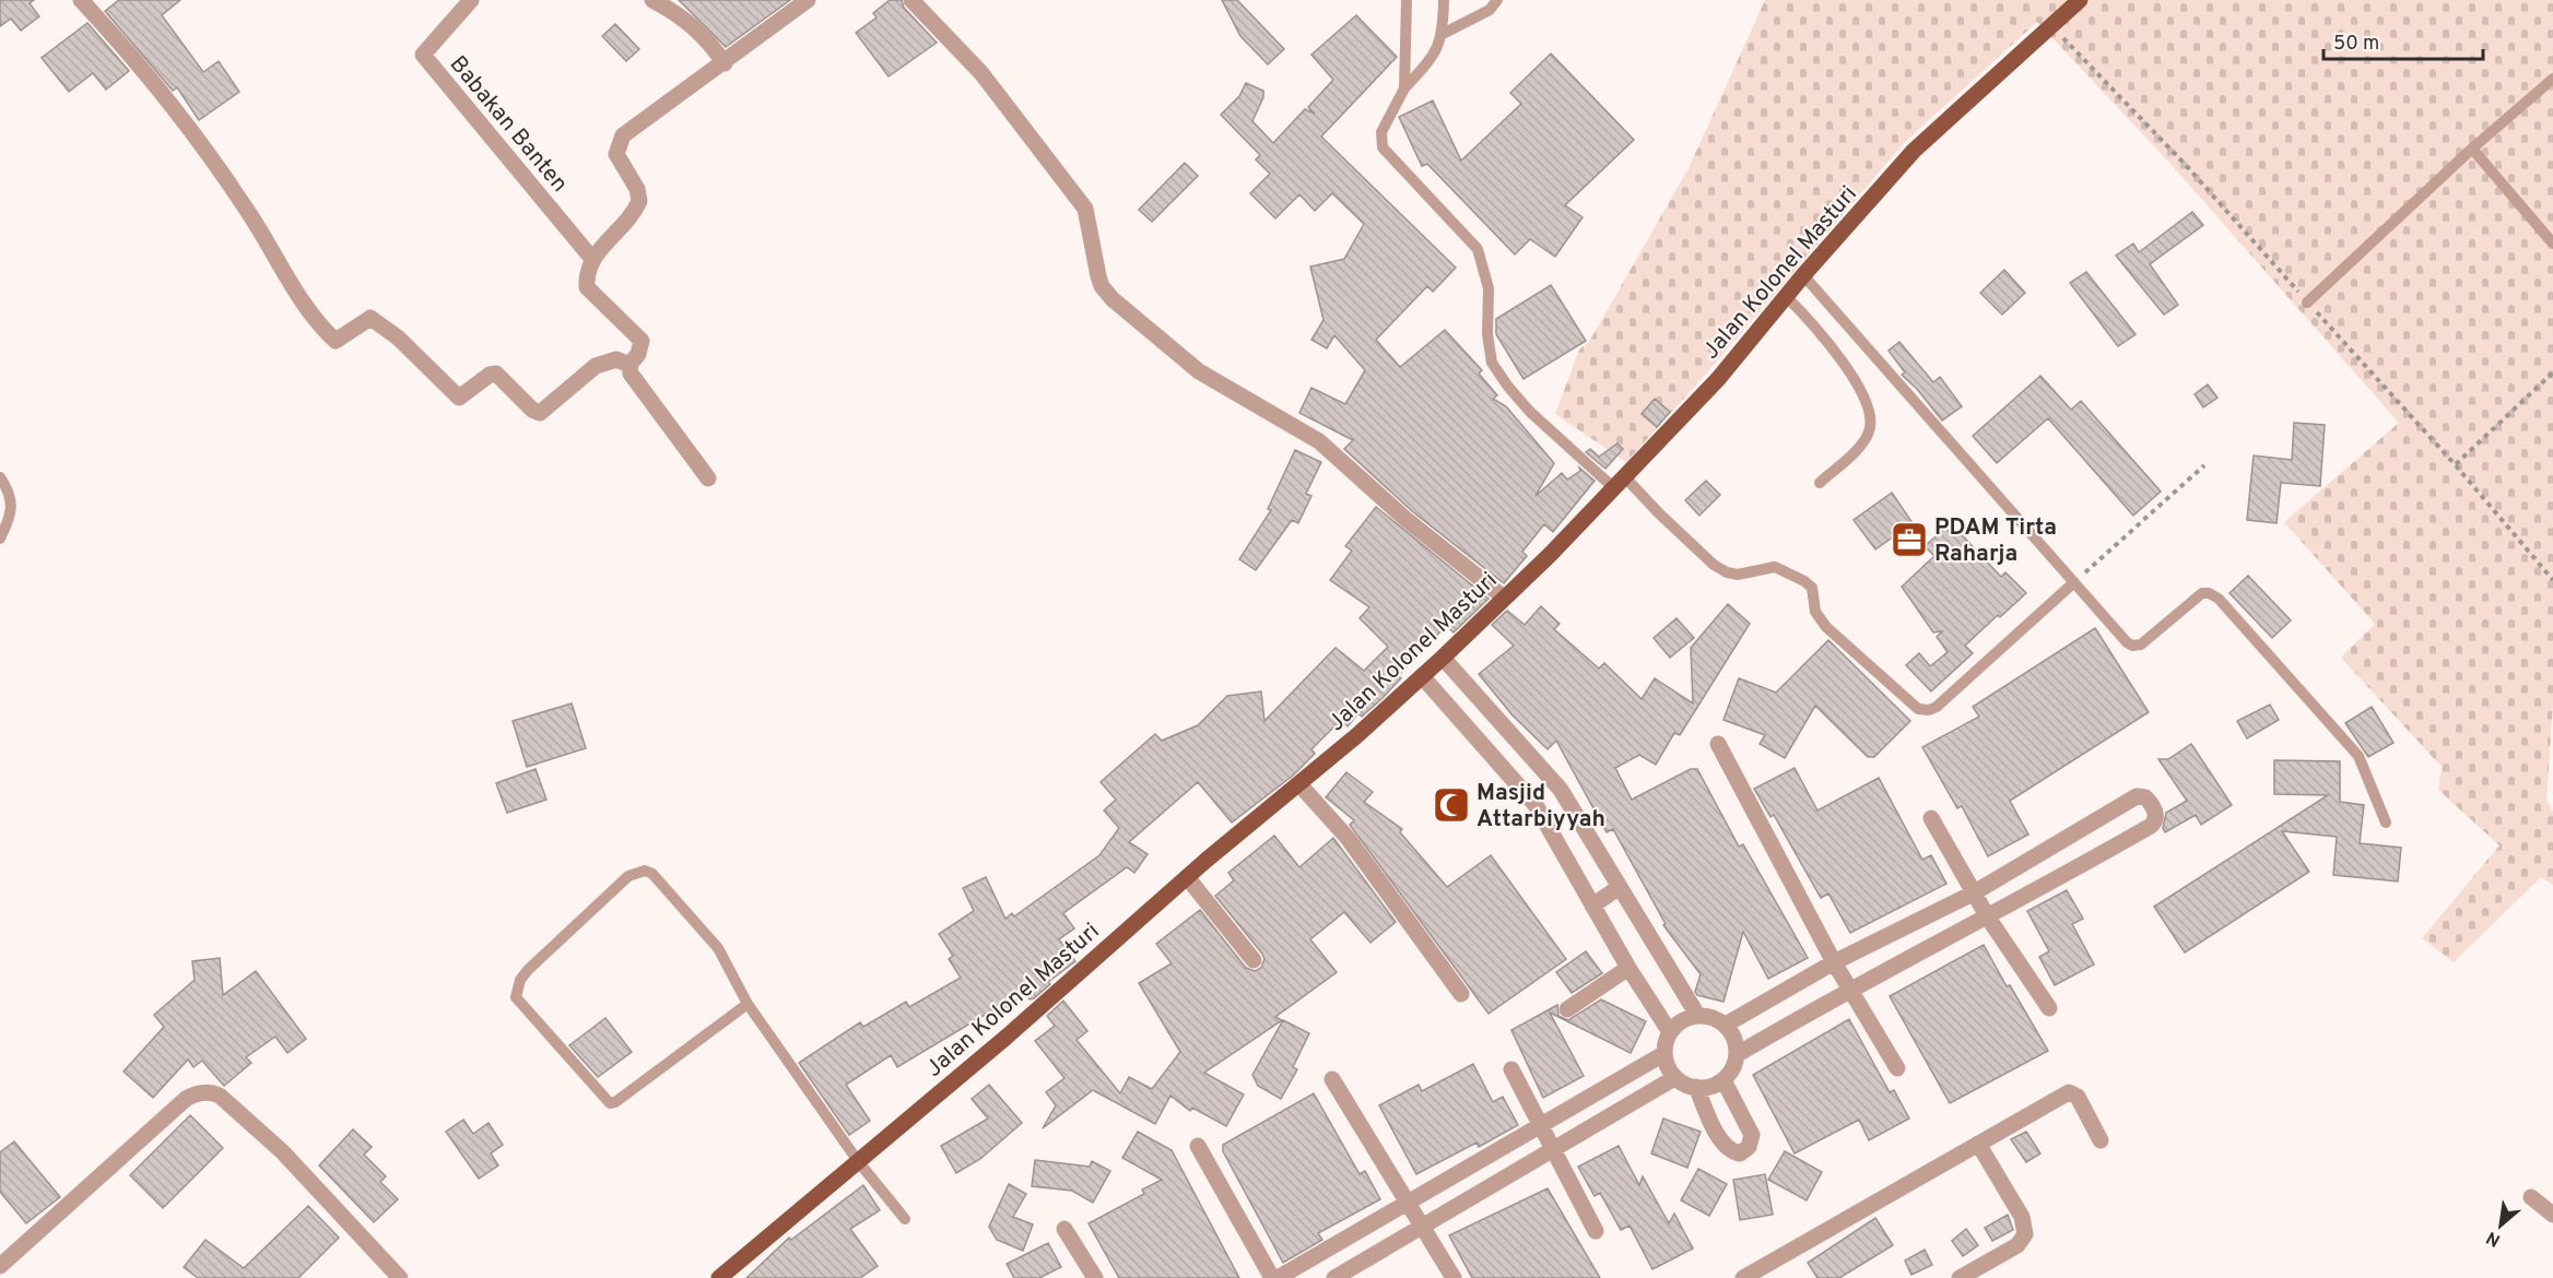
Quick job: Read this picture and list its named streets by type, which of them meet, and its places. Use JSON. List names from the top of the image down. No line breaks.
{"streets":{"main road":["Jalan Kolonel Masturi"],"street":["Babakan Banten"]},"places":{"office":["PDAM Tirta Raharja"],"mosque":["Masjid Attarbiyyah"]},"scale_bar":"50 m","north":"bottom left"}
